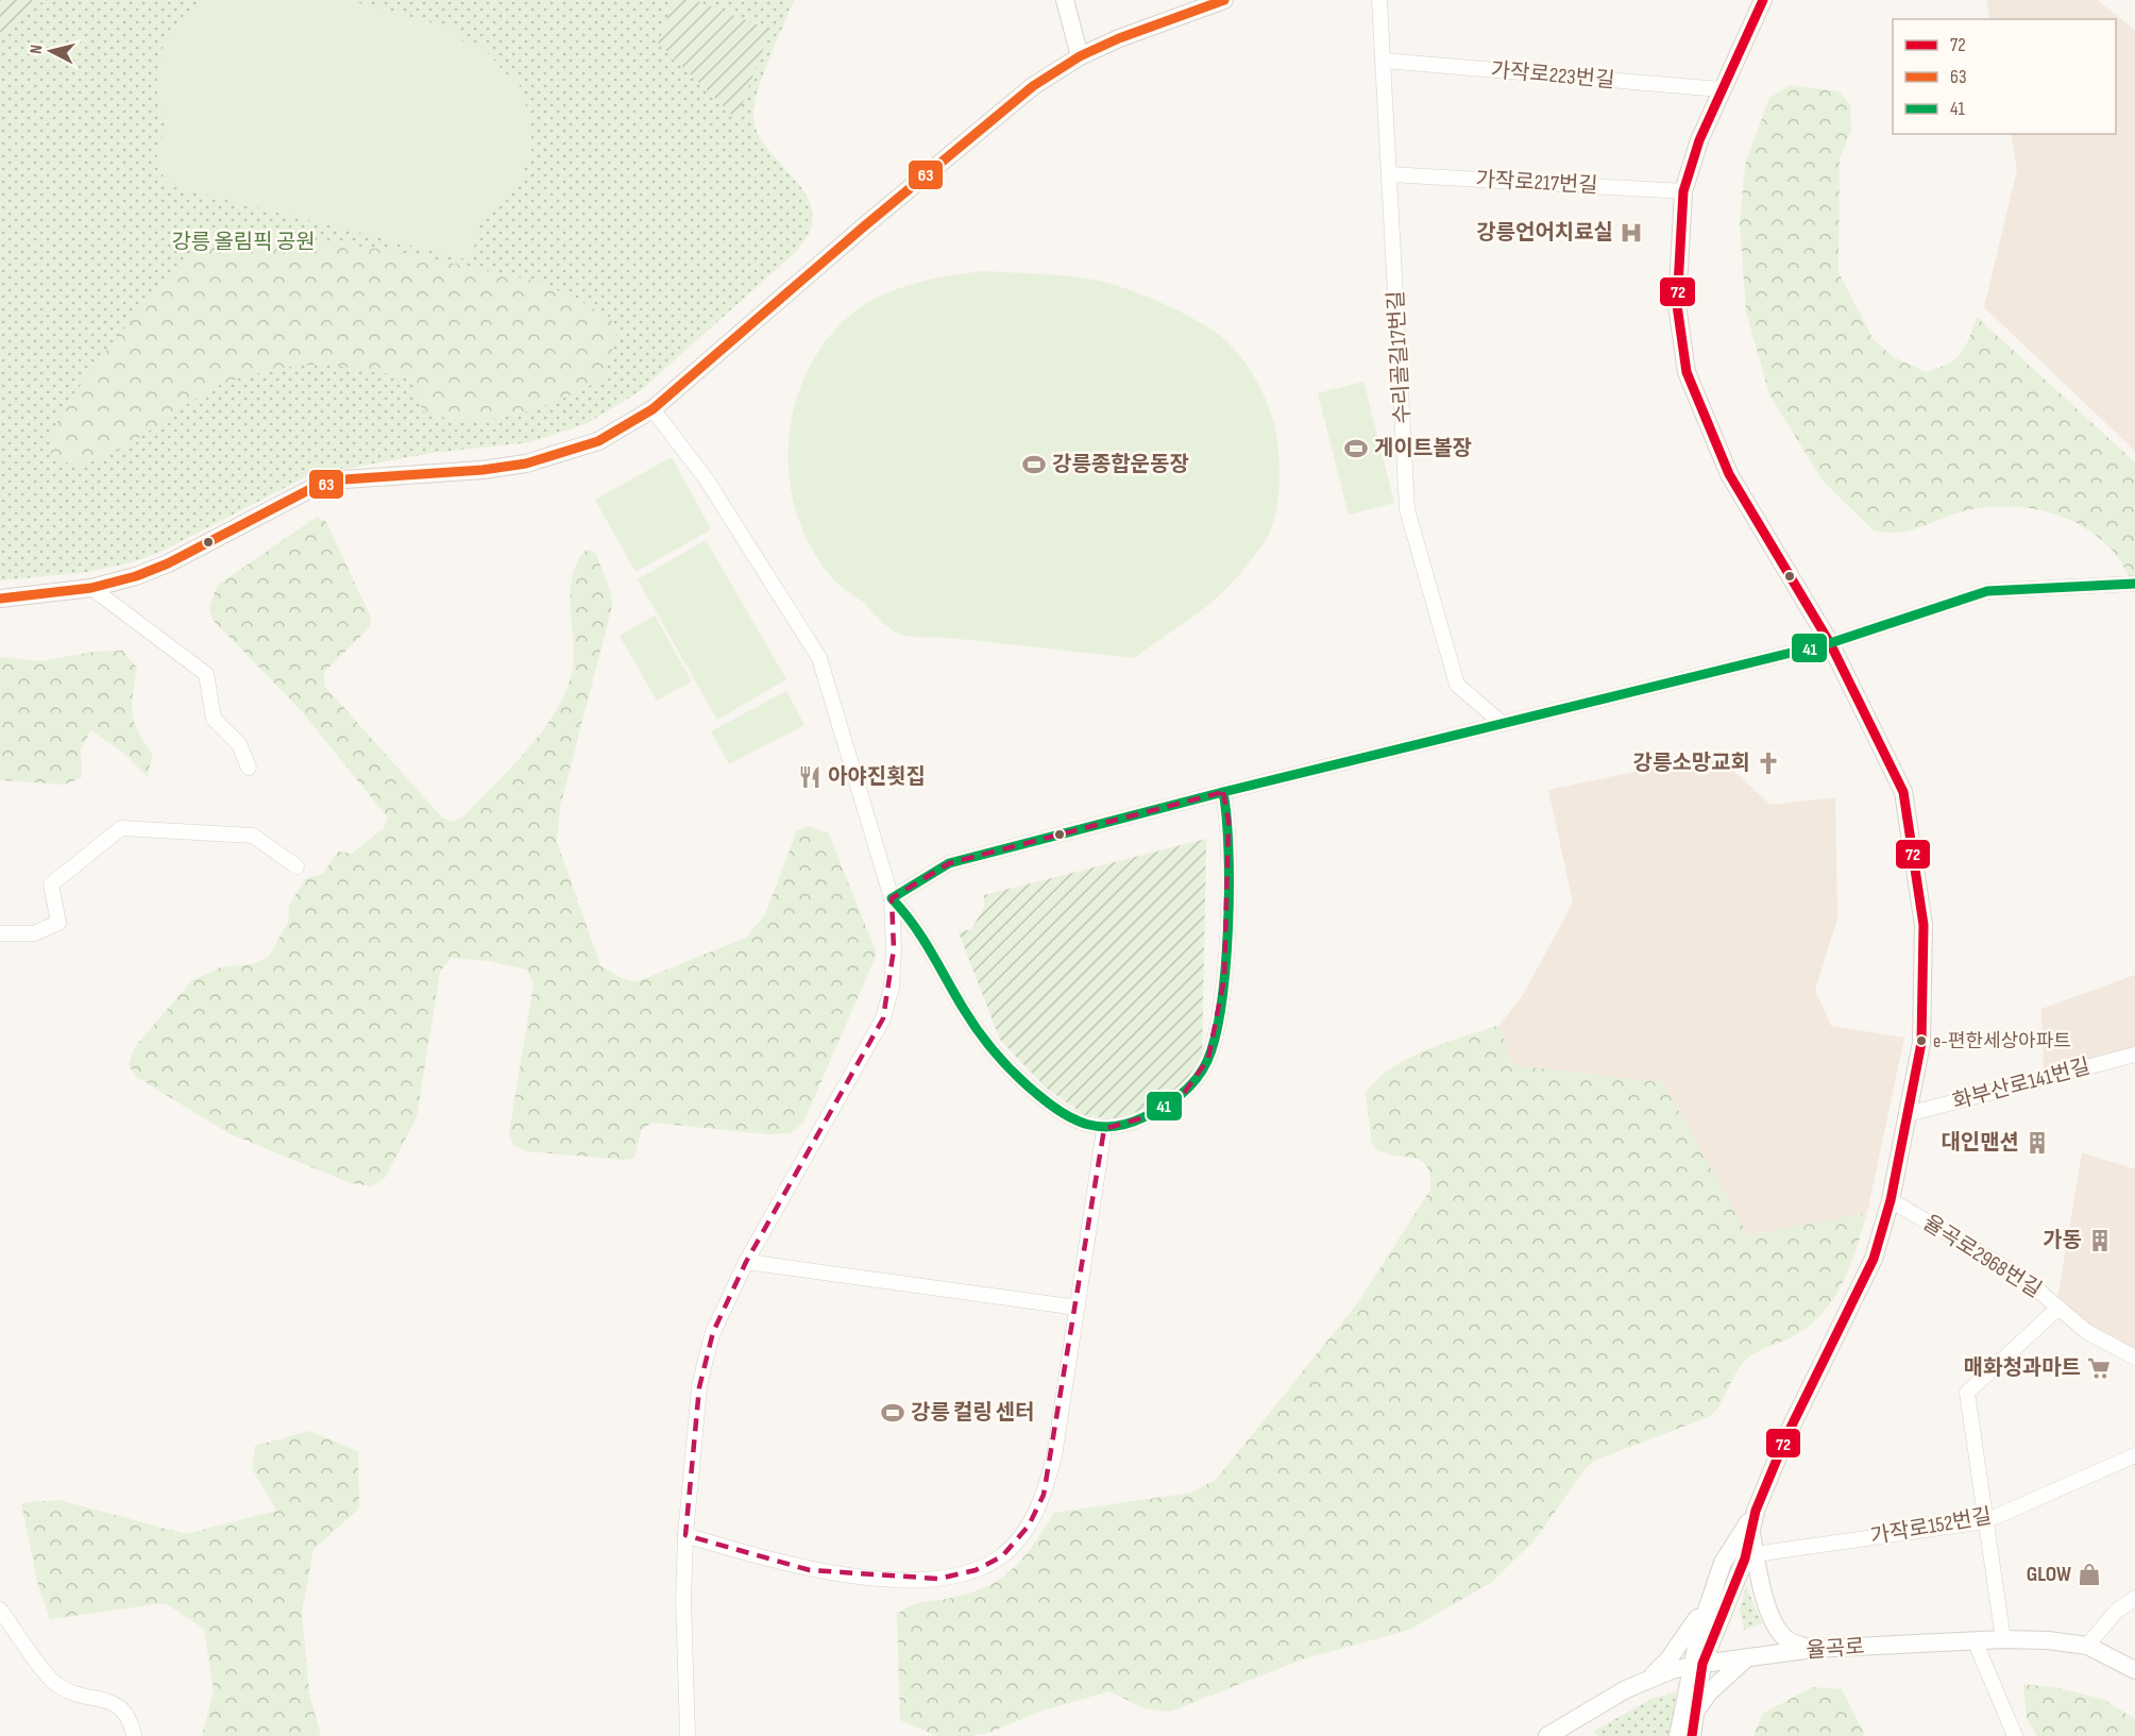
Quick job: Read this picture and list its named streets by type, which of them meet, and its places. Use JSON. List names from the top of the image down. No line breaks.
{"streets":{"street":["가작로223번길","가작로217번길","수리골길17번길","화부산로141번길","율곡로2968번길","가작로152번길","율곡로"]},"crossings":[["가작로223번길","수리골길17번길"],["가작로217번길","수리골길17번길"]],"parks":["강릉 올림픽 공원"],"places":{"hospital":["강릉언어치료실"],"sports":["게이트볼장","강릉종합운동장","강릉 컬링 센터"],"church":["강릉소망교회"],"restaurant":["아야진횟집"],"other":["e-편한세상아파트"],"building":["대인맨션","가동"],"supermarket":["매화청과마트"],"shop":["GLOW"]},"lines":["transit line 72","transit line 63","transit line 41"],"legend":["72","63","41"],"north":"left"}
